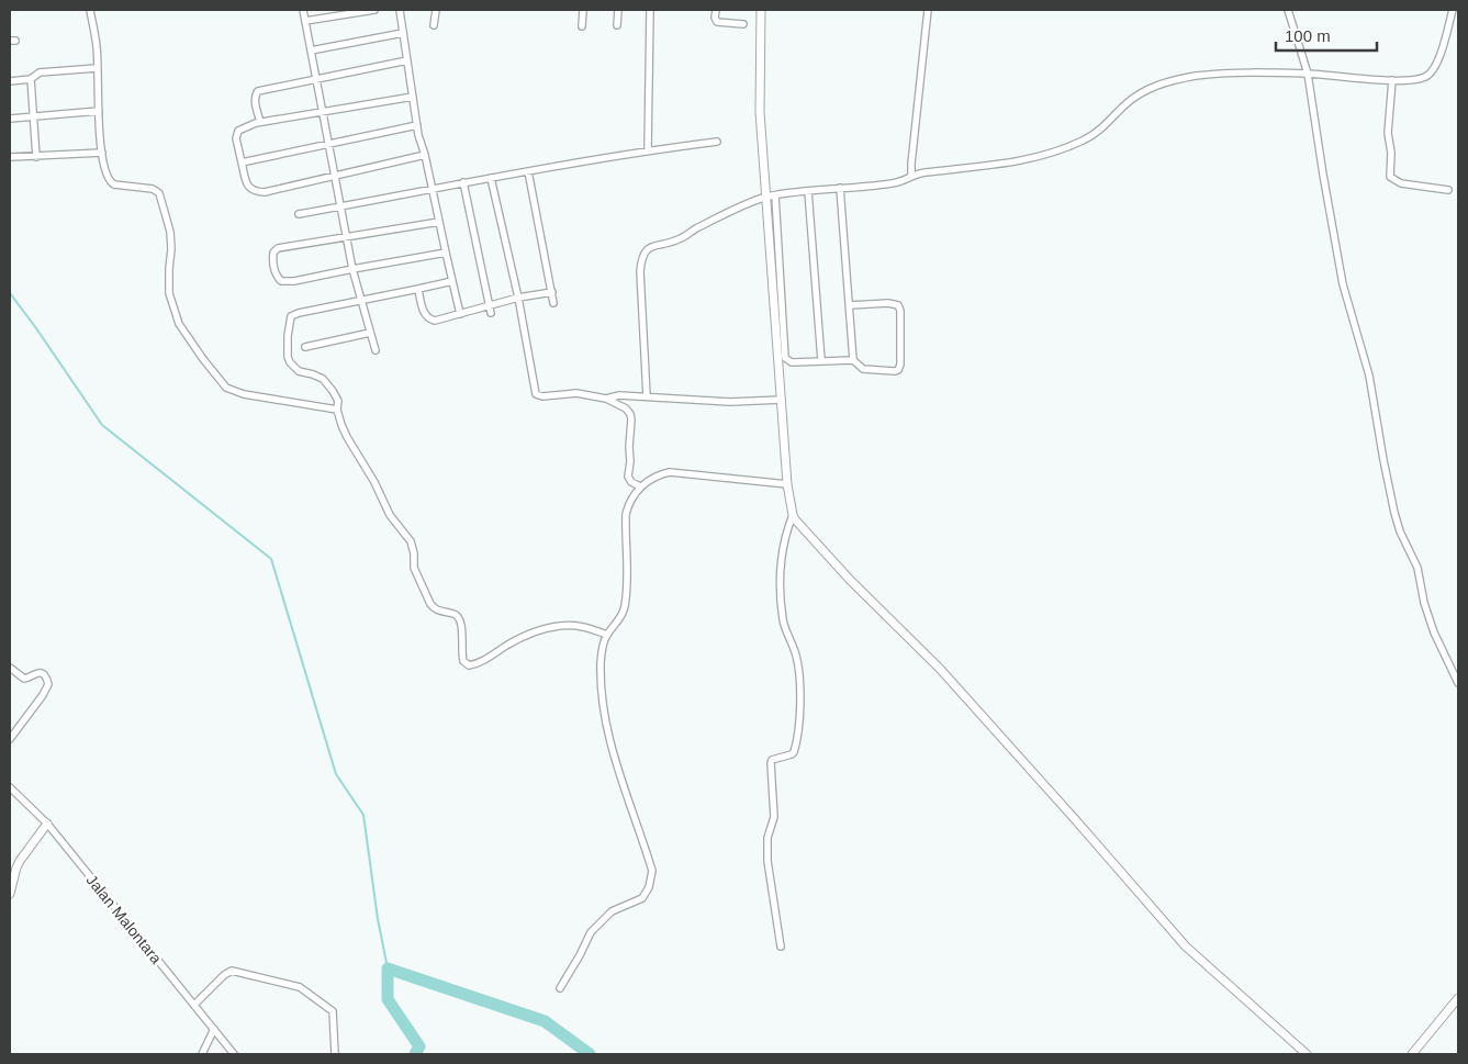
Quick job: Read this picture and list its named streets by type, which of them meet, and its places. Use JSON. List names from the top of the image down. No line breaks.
{"streets":{"street":["Jalan Malontara"]},"scale_bar":"100 m"}
